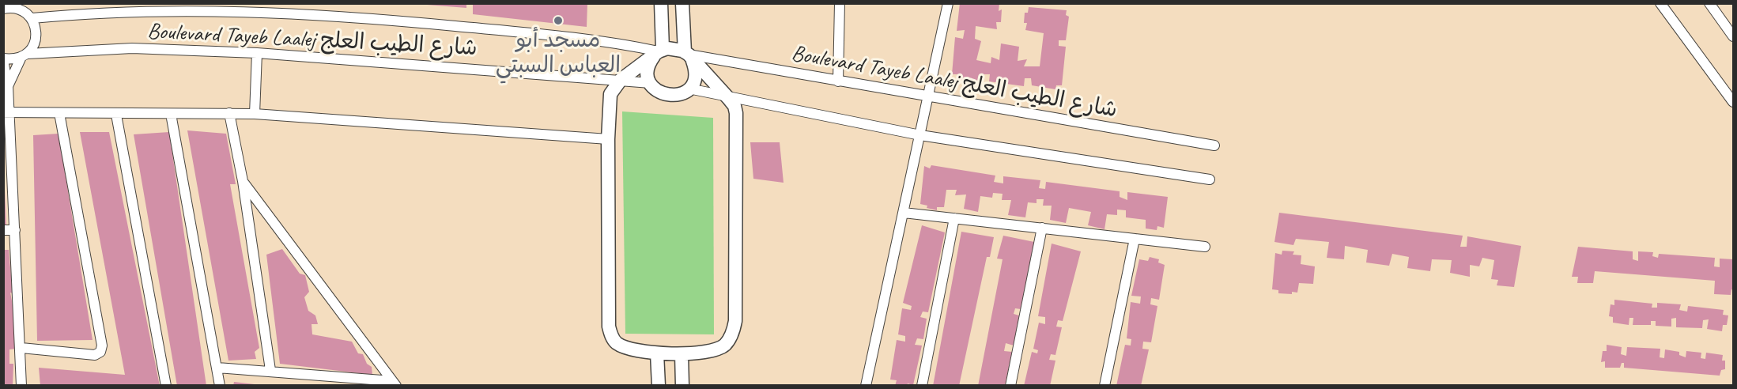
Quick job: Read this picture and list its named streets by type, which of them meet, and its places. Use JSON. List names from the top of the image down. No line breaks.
{"streets":{"street":["Boulevard Tayeb Laalej شارع الطيب العلج"]},"places":["مسجد أبو العباس السبتي"]}
